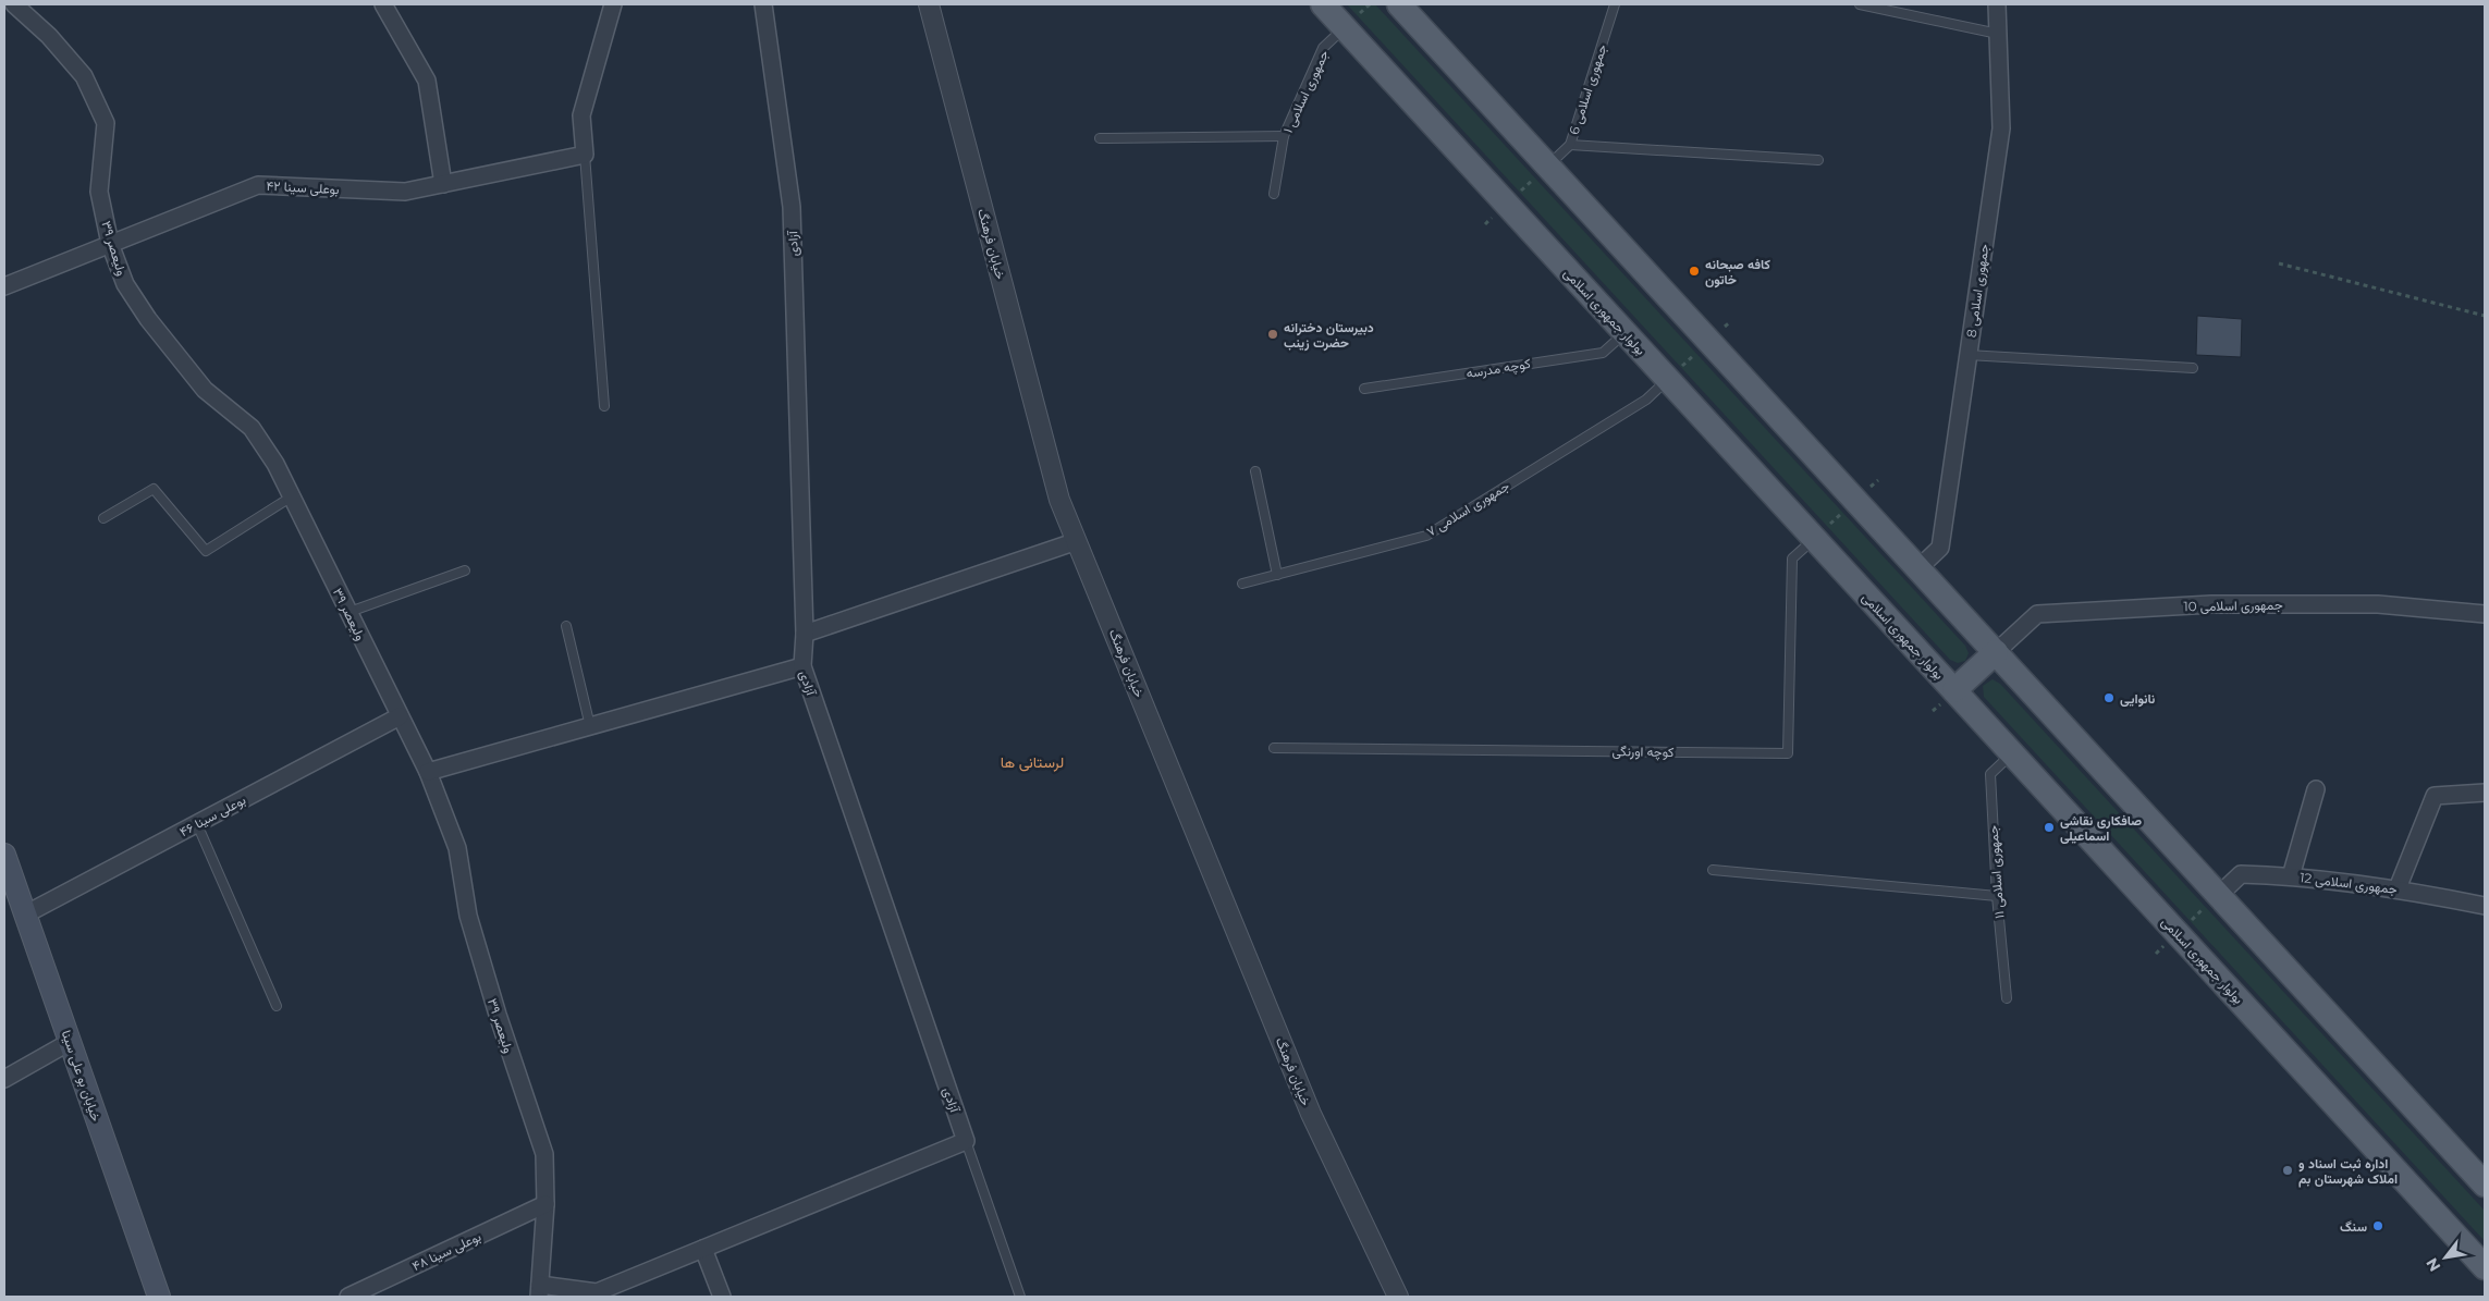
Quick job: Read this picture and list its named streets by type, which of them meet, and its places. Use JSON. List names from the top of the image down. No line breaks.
{"streets":{"main road":["بولوار جمهوری اسلامی","خیابان بو علی سینا"],"street":["بوعلی سینا ۴۲","آزادی","خیابان فرهنگ","ولیعصر ۳۹","جمهوری اسلامی 8","جمهوری اسلامی 10","بوعلی سینا ۴۶","جمهوری اسلامی 12","بوعلی سینا ۴۸"],"lane":["جمهوری اسلامی 6","جمهوری اسلامی ۱","کوچه مدرسه","جمهوری اسلامی ۷","کوچه اورنگی","جمهوری اسلامی ۱۱"]},"crossings":[["جمهوری اسلامی ۱","بولوار جمهوری اسلامی"],["بوعلی سینا ۴۲","ولیعصر ۳۹"],["ولیعصر ۳۹","بوعلی سینا ۴۶"],["ولیعصر ۳۹","بوعلی سینا ۴۸"],["بولوار جمهوری اسلامی","کوچه مدرسه"],["بولوار جمهوری اسلامی","جمهوری اسلامی ۷"],["بولوار جمهوری اسلامی","کوچه اورنگی"],["بولوار جمهوری اسلامی","جمهوری اسلامی ۱۱"],["بوعلی سینا ۴۶","خیابان بو علی سینا"]],"districts":["لرستانی ها"],"places":["کافه صبحانه خاتون","دبیرستان دخترانه حضرت زینب","نانوایی","صافکاری نقاشی اسماعیلی","اداره ثبت اسناد و املاک شهرستان بم","سنگ"],"north":"bottom left"}
